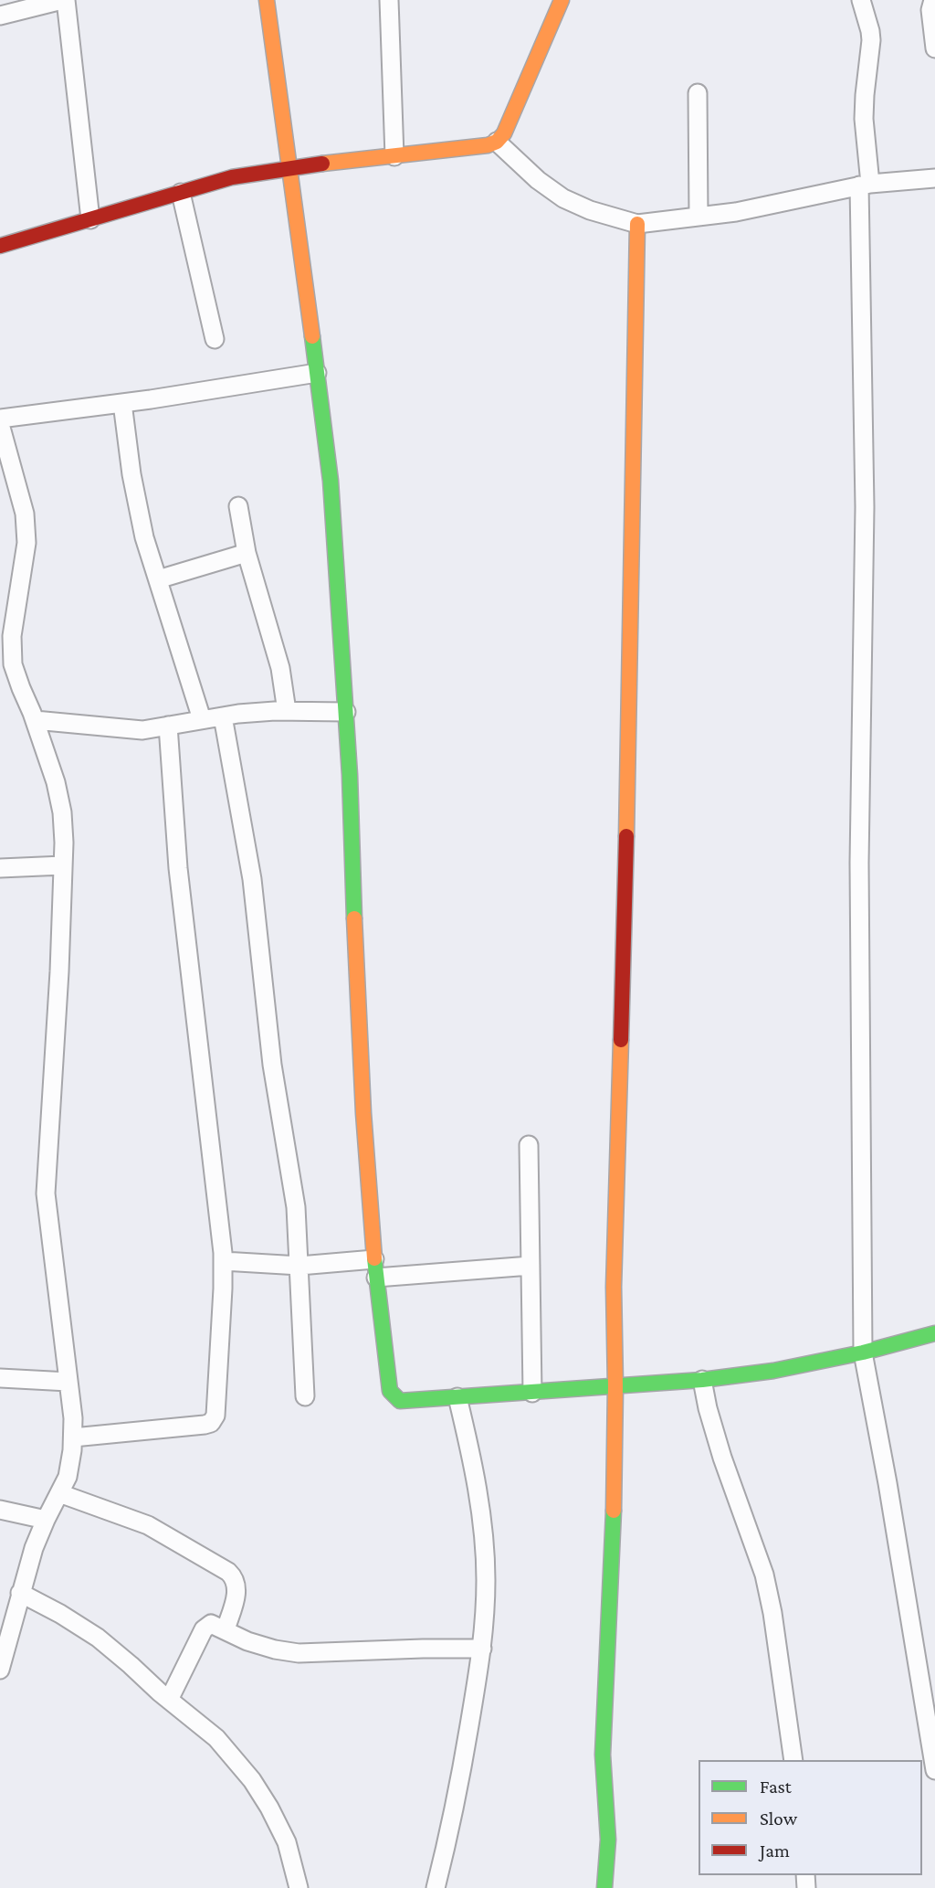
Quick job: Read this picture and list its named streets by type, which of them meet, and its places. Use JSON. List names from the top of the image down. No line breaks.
{"legend":["Fast","Slow","Jam"]}
